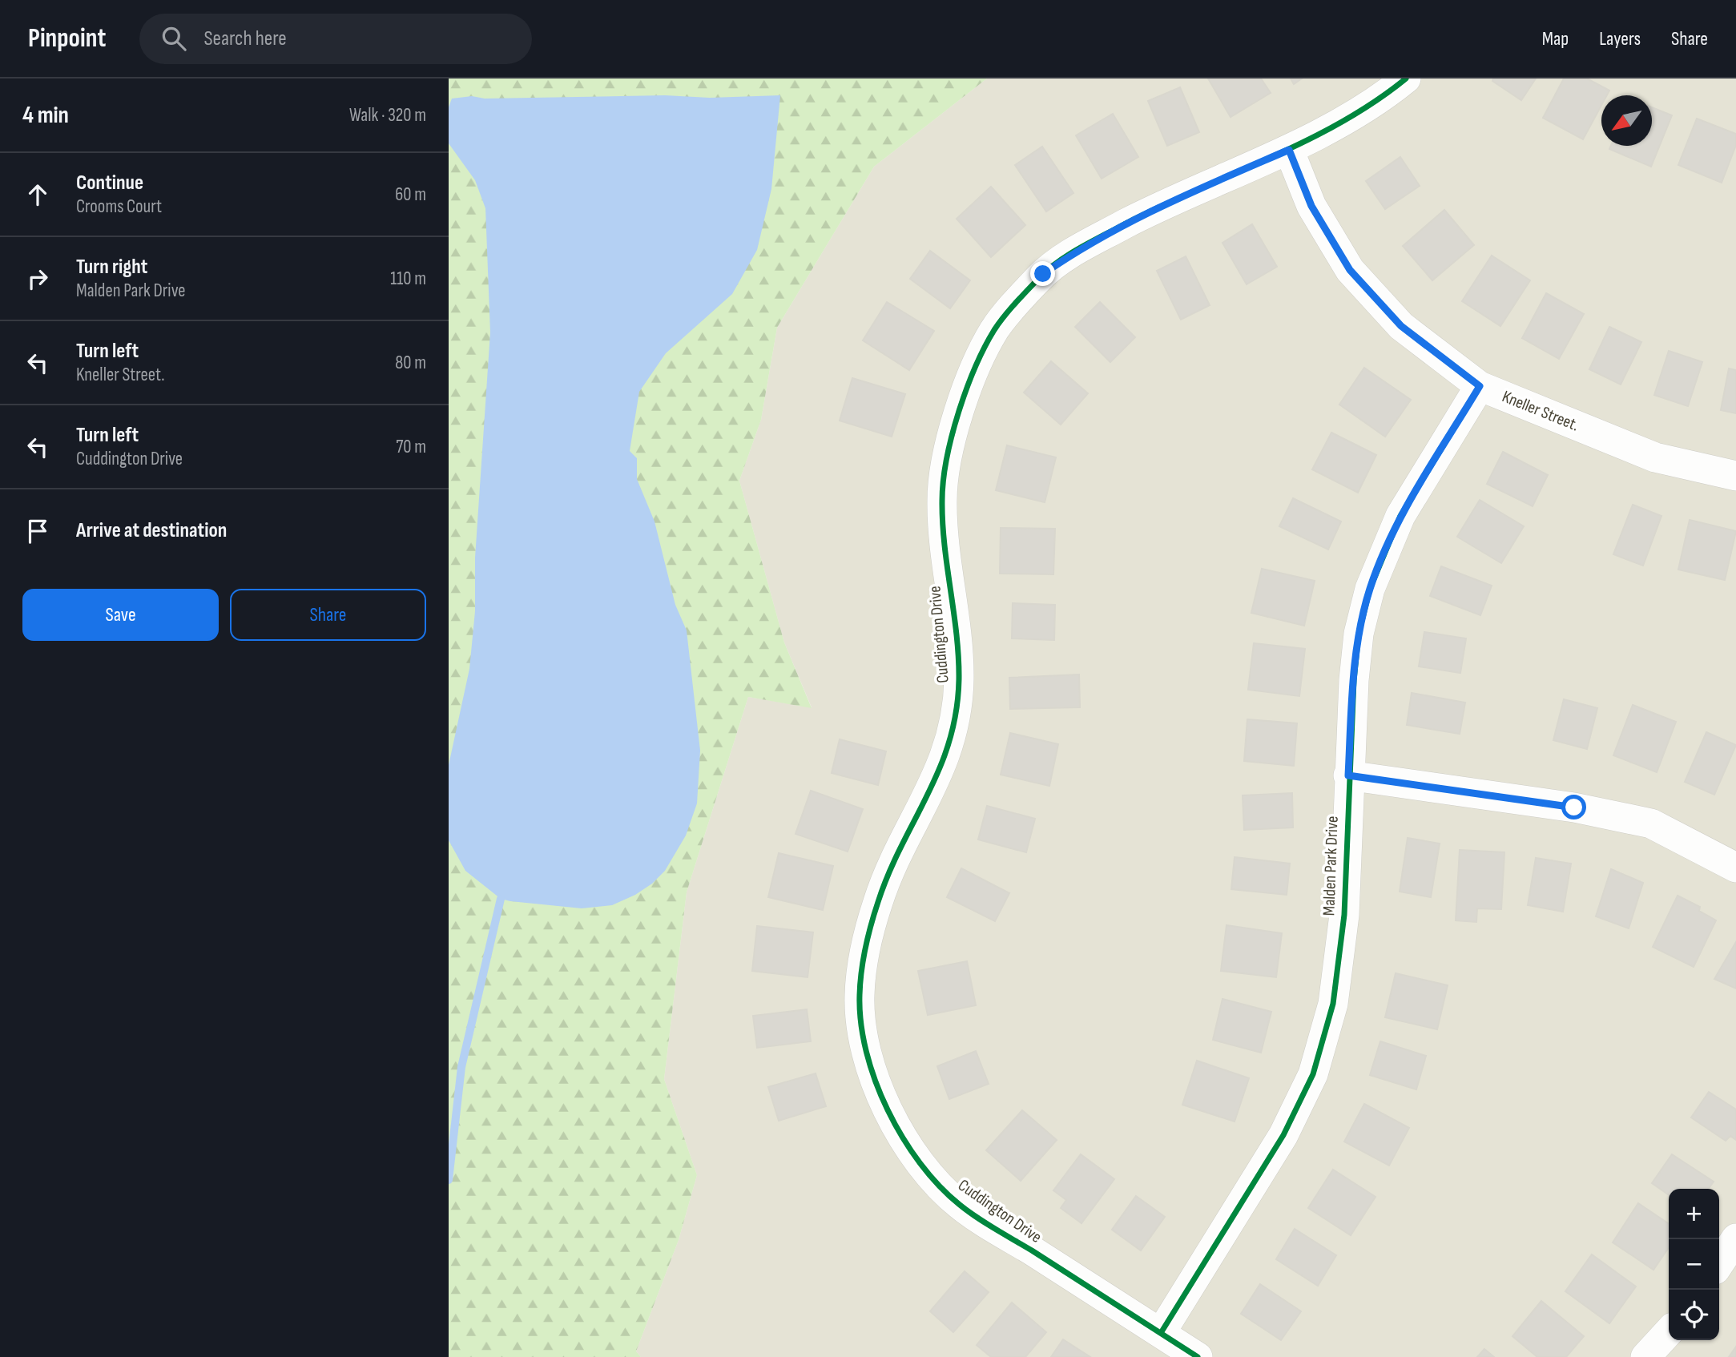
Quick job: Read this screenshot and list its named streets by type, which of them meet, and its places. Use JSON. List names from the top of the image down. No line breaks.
{"streets":{"street":["Kneller Street.","Cuddington Drive","Malden Park Drive"]},"crossings":[["Kneller Street.","Cuddington Drive"],["Kneller Street.","Malden Park Drive"],["Cuddington Drive","Malden Park Drive"]],"north":"bottom left","page":{"header":"Pinpoint","search":"Search here","nav":["Map","Layers","Share"],"heading":["4 min","Walk · 320 m"],"list":[["Continue","Crooms Court","60 m"],["Turn right","Malden Park Drive","110 m"],["Turn left","Kneller Street.","80 m"],["Turn left","Cuddington Drive","70 m"],"Arrive at destination"],"buttons":["Save","Share"],"map_buttons":["+","−"]}}
